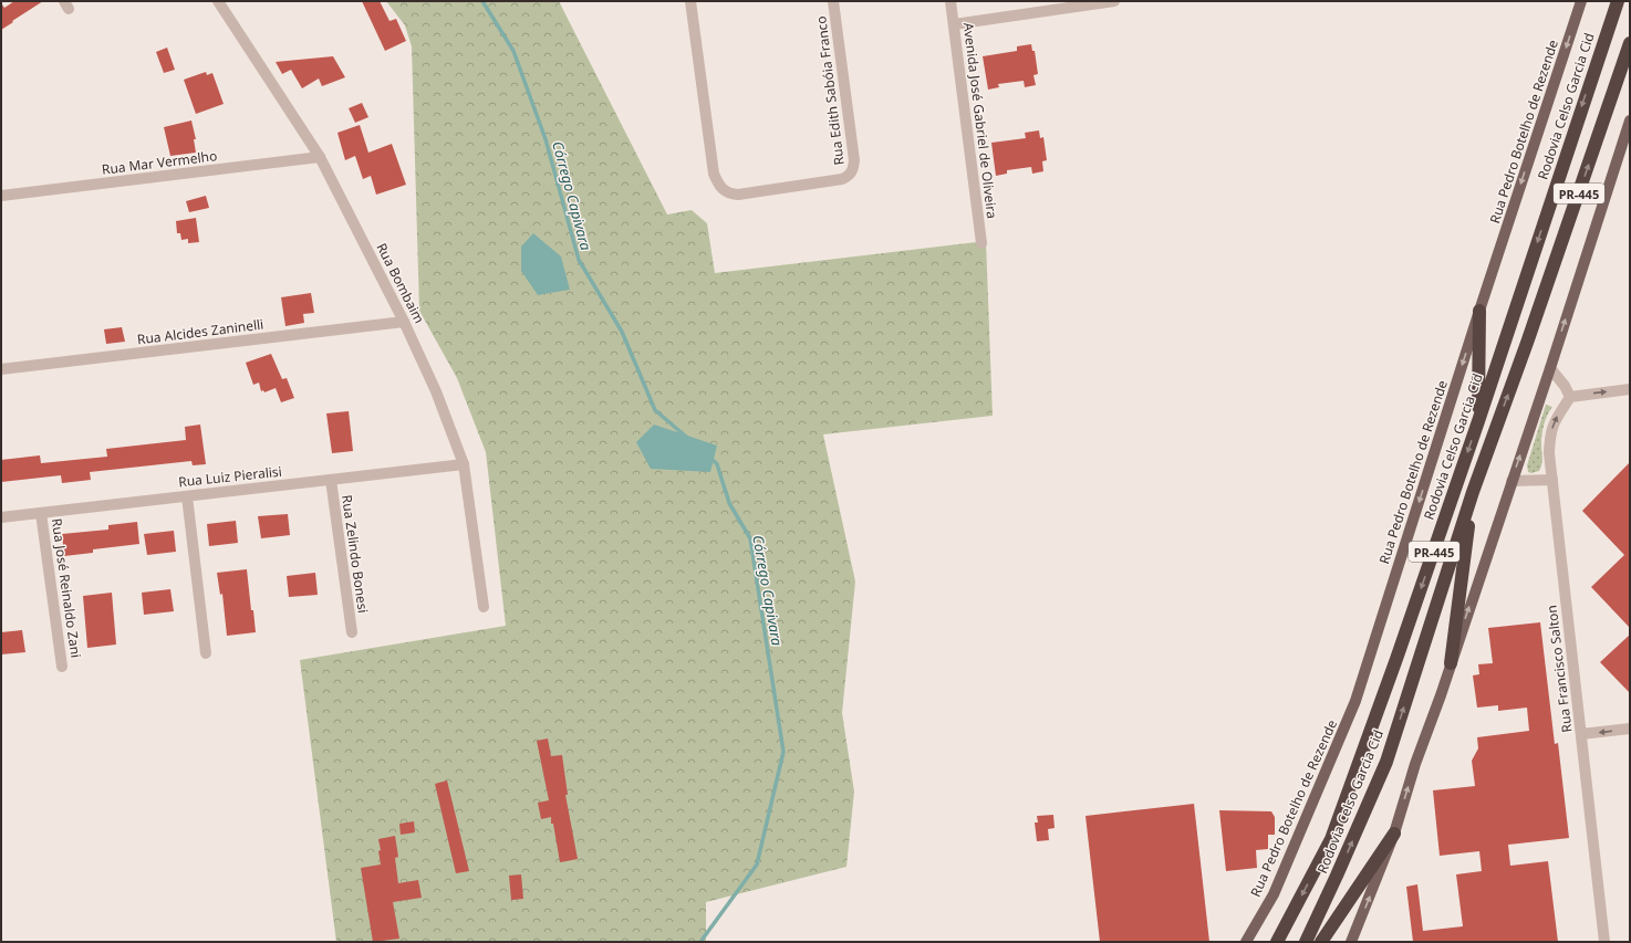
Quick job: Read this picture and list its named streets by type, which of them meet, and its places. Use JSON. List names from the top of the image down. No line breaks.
{"streets":{"highway":["Rodovia Celso Garcia Cid","PR-445"],"main road":["Rua Pedro Botelho de Rezende"],"street":["Rua Edith Sabóia Franco","Avenida José Gabriel de Oliveira","Rua Mar Vermelho","Rua Bombaim","Rua Alcides Zaninelli","Rua Luiz Pieralisi","Rua Zelindo Bonesi","Rua José Reinaldo Zani","Rua Francisco Salton"]},"crossings":[["Rua Mar Vermelho","Rua Bombaim"],["Rua Bombaim","Rua Alcides Zaninelli"],["Rua Bombaim","Rua Luiz Pieralisi"],["Rua Luiz Pieralisi","Rua Zelindo Bonesi"],["Rua Luiz Pieralisi","Rua José Reinaldo Zani"]],"water":["Córrego Capivara"]}
